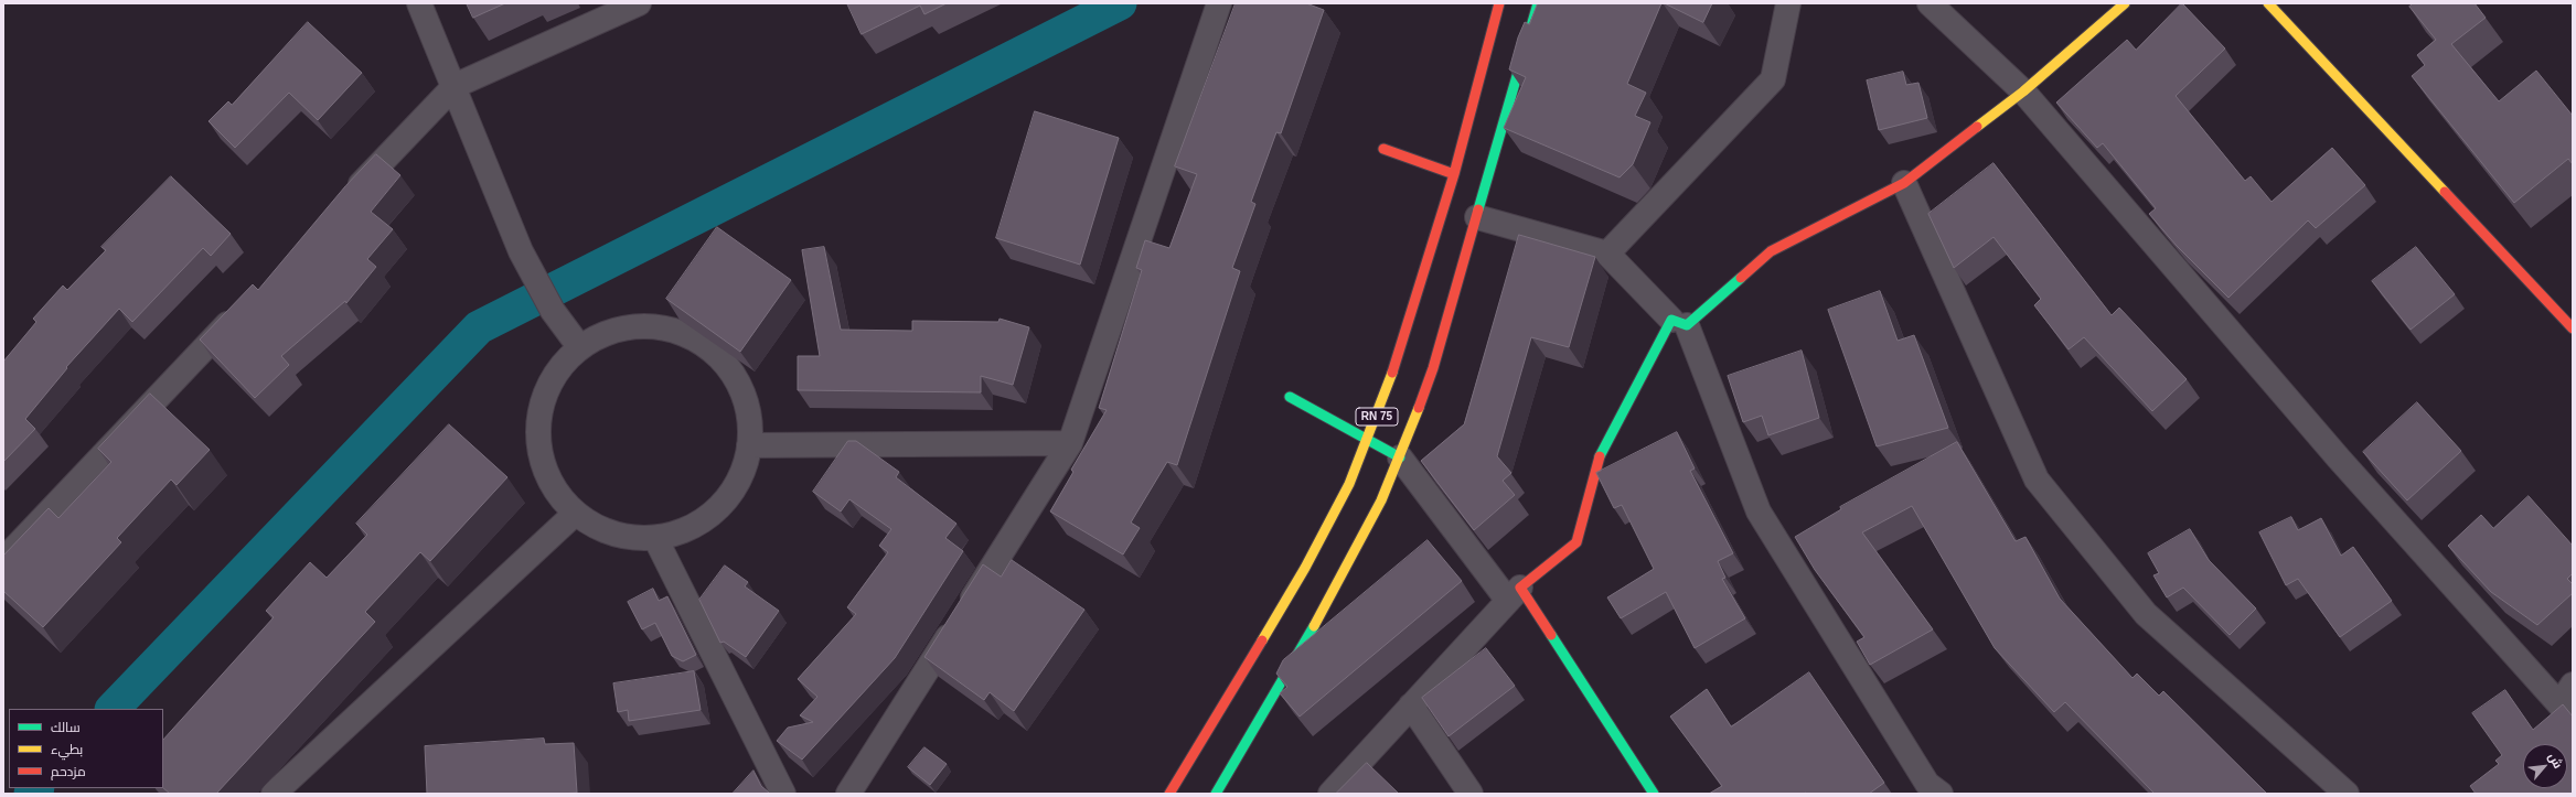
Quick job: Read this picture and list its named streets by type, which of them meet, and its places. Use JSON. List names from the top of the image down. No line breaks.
{"streets":{"main road":["RN 75"]},"legend":["سالك","بطيء","مزدحم"],"north":"top right"}
